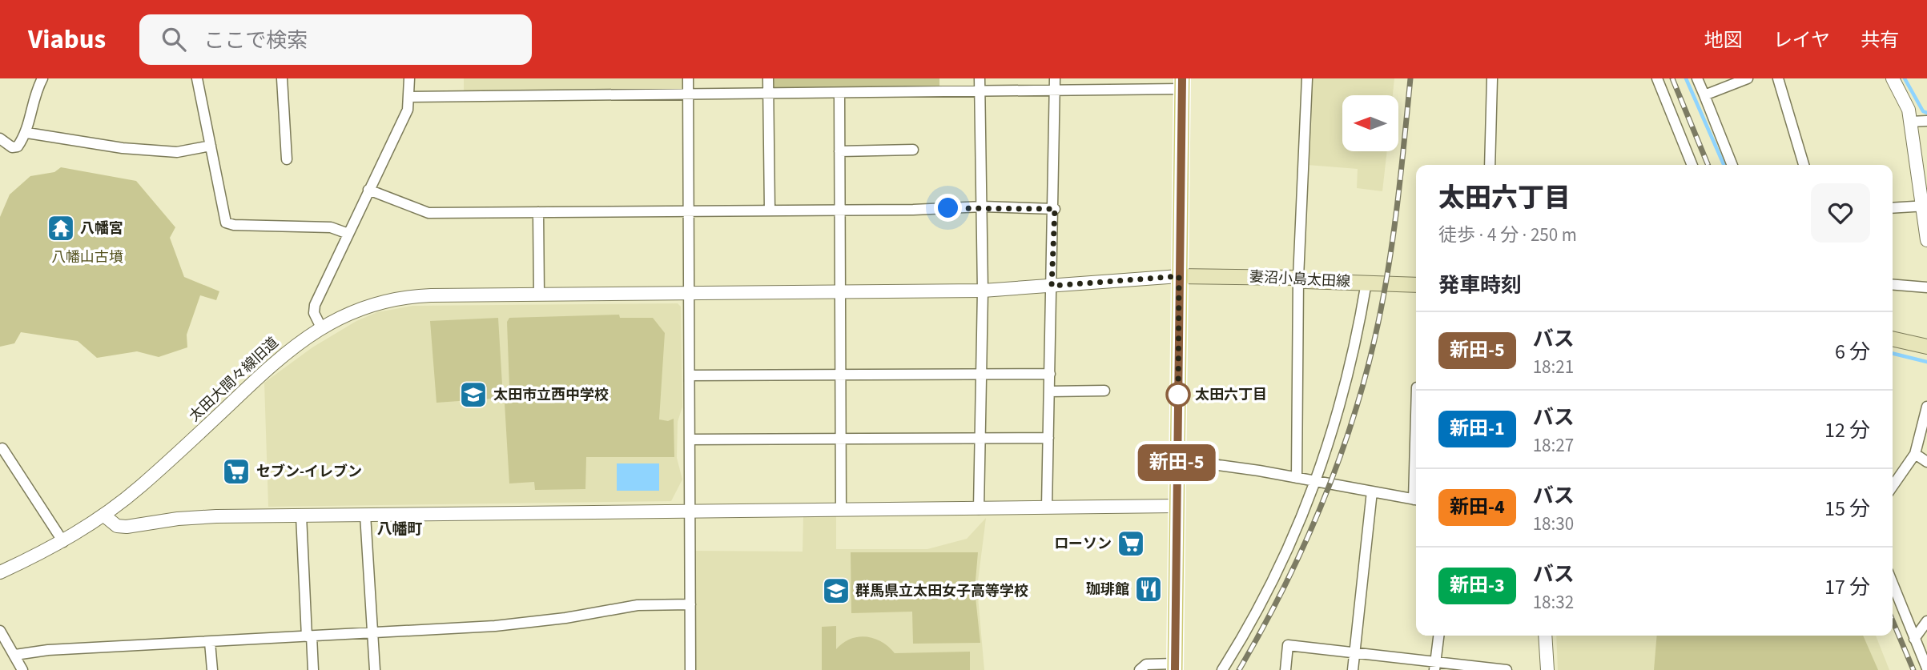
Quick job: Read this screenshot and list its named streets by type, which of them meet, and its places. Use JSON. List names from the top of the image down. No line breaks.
{"streets":{"main road":["妻沼小島太田線"],"street":["太田大間々線旧道"]},"crossings":[["妻沼小島太田線","太田大間々線旧道"]],"districts":["八幡町"],"parks":["八幡山古墳"],"places":{"temple":["八幡宮"],"school or university":["太田市立西中学校","群馬県立太田女子高等学校"],"other":["太田六丁目"],"supermarket":["セブン-イレブン","ローソン"],"restaurant":["珈琲館"]},"lines":["bus line 新田-5"],"north":"left","page":{"header":"Viabus","search":"ここで検索","nav":["地図","レイヤ","共有"],"on_map":"新田-5","heading":[["太田六丁目","徒歩 · 4 分 · 250 m"],"発車時刻"],"list":[{"mark":"新田-5","name":"バス","note":"18:21","value":"6 分"},{"mark":"新田-1","name":"バス","note":"18:27","value":"12 分"},{"mark":"新田-4","name":"バス","note":"18:30","value":"15 分"},{"mark":"新田-3","name":"バス","note":"18:32","value":"17 分"}]}}
